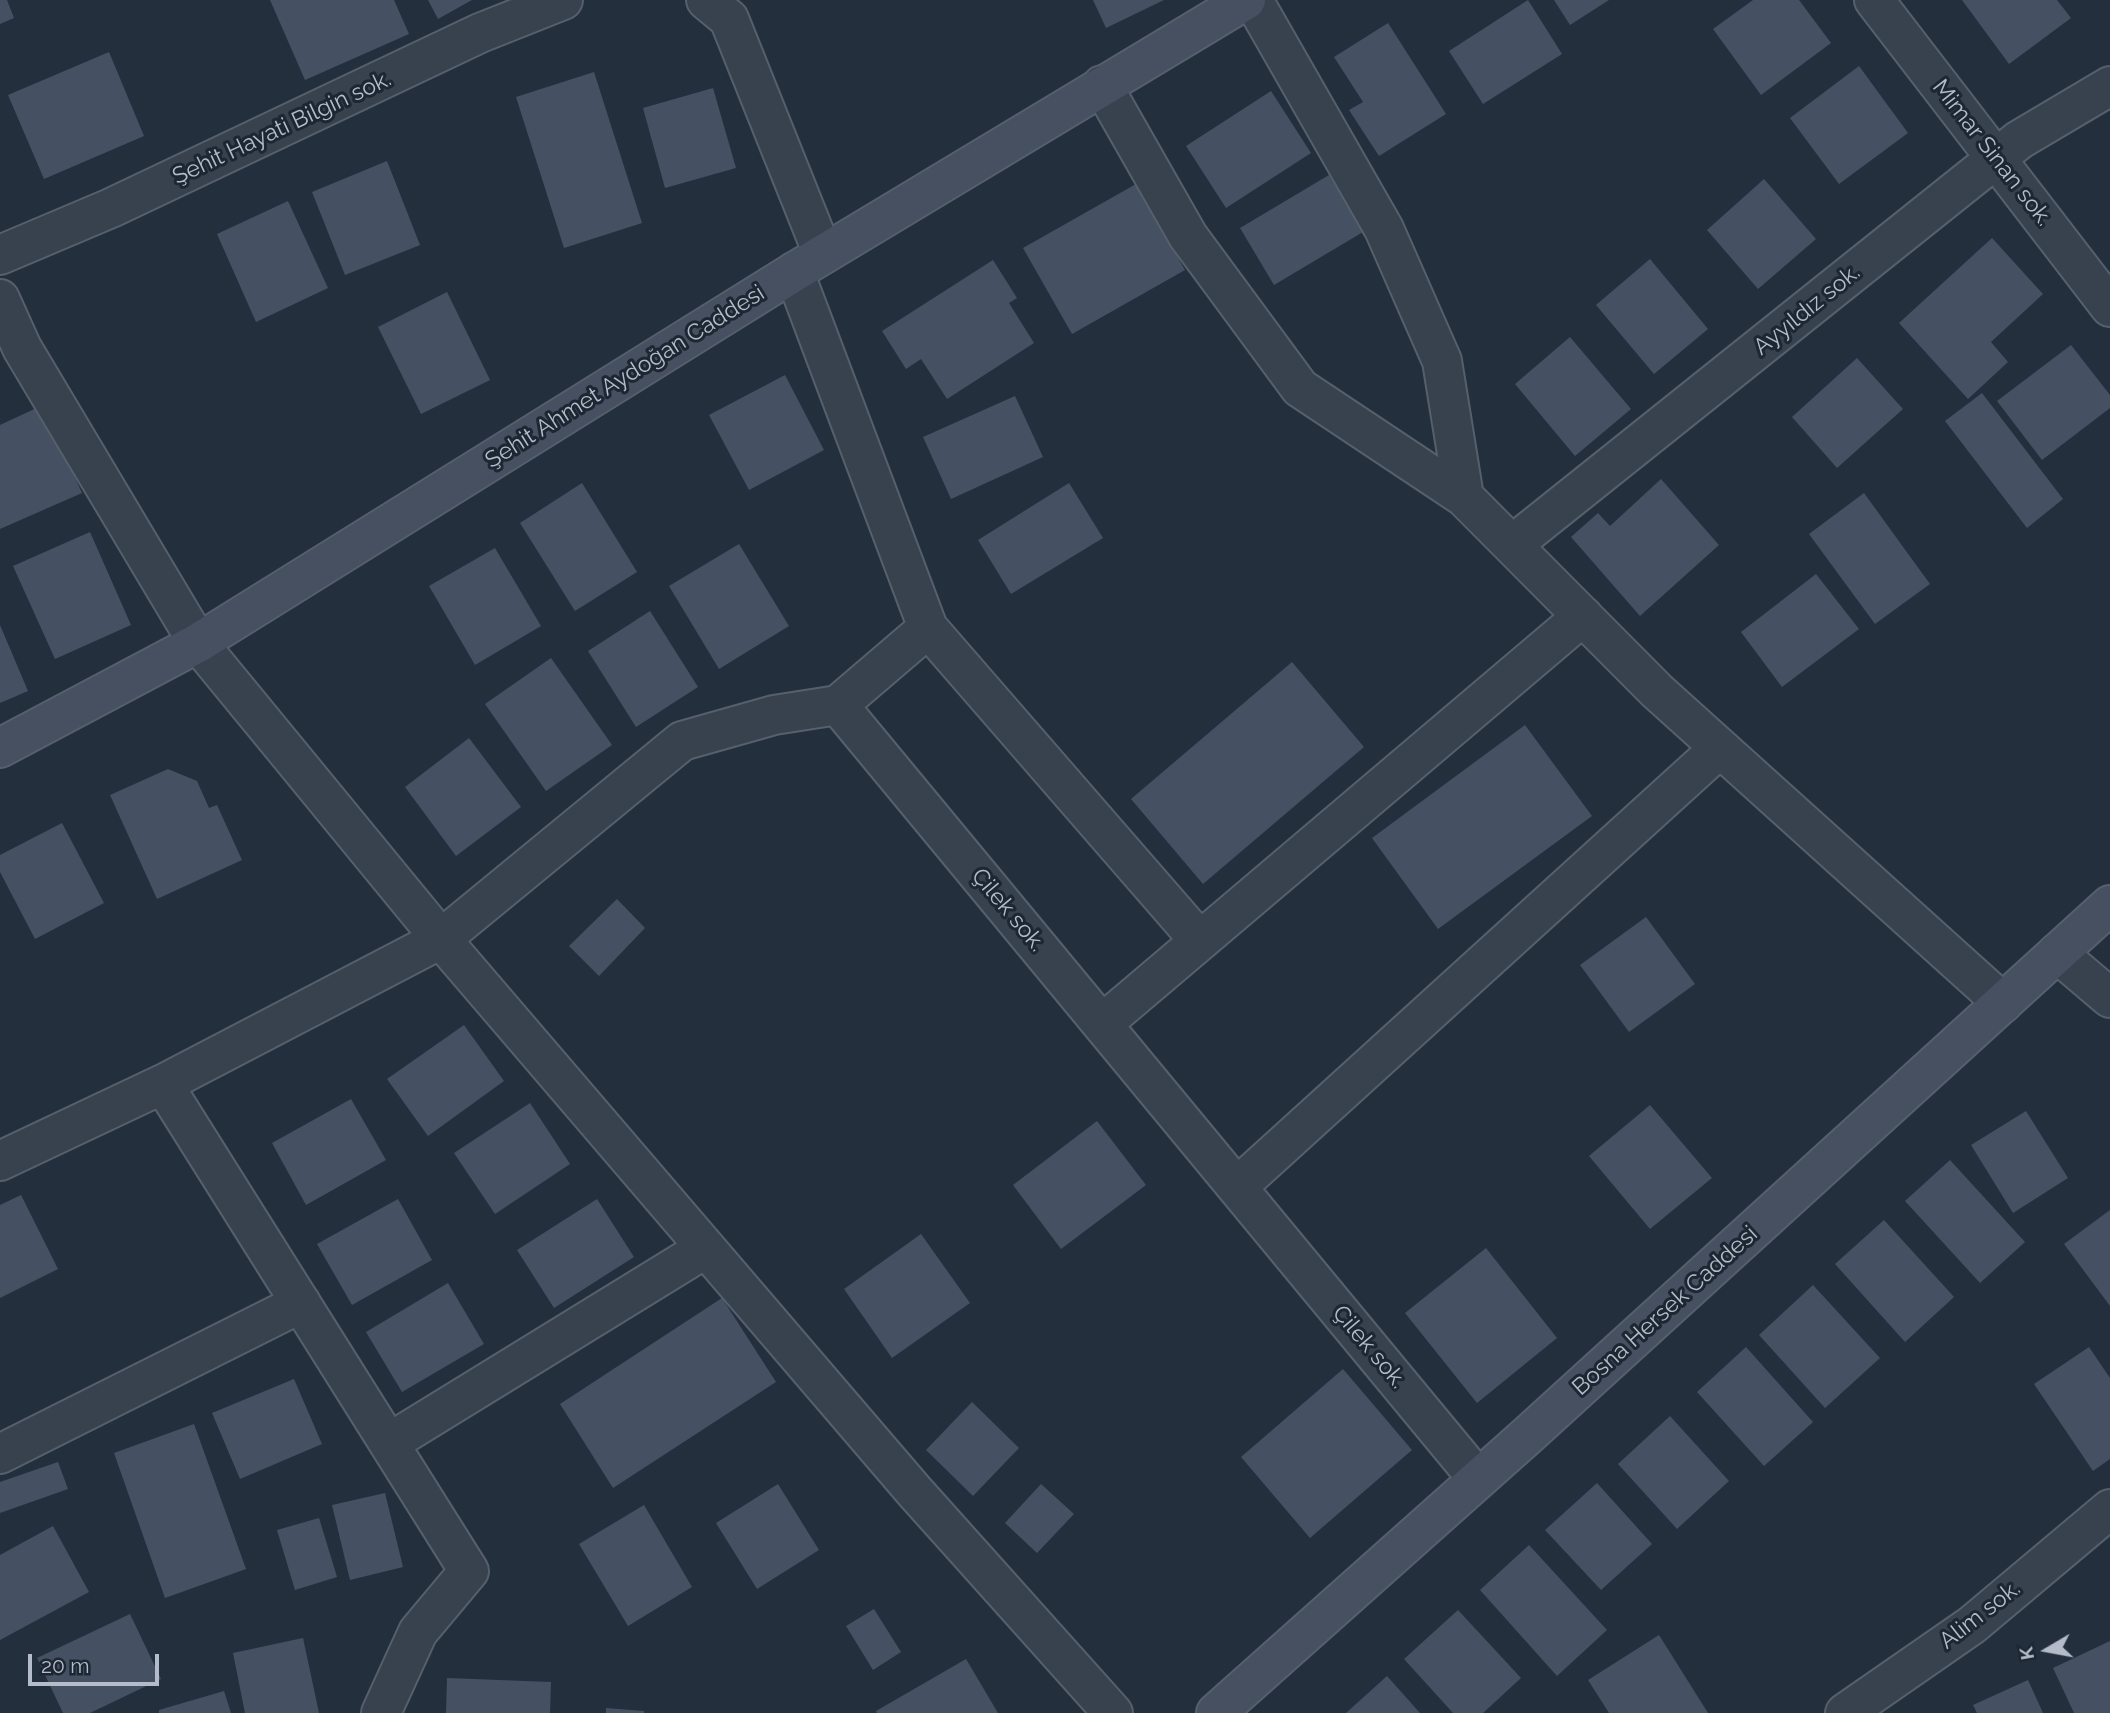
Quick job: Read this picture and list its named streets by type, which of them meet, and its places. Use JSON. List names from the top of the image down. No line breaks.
{"streets":{"street":["Şehit Hayati Bilgin sok.","Mimar Sinan sok.","Ayyıldız sok.","Şehit Ahmet Aydoğan Caddesi","Çilek sok.","Bosna Hersek Caddesi","Alim sok."]},"crossings":[["Mimar Sinan sok.","Ayyıldız sok."],["Çilek sok.","Bosna Hersek Caddesi"]],"scale_bar":"20 m","north":"left"}
